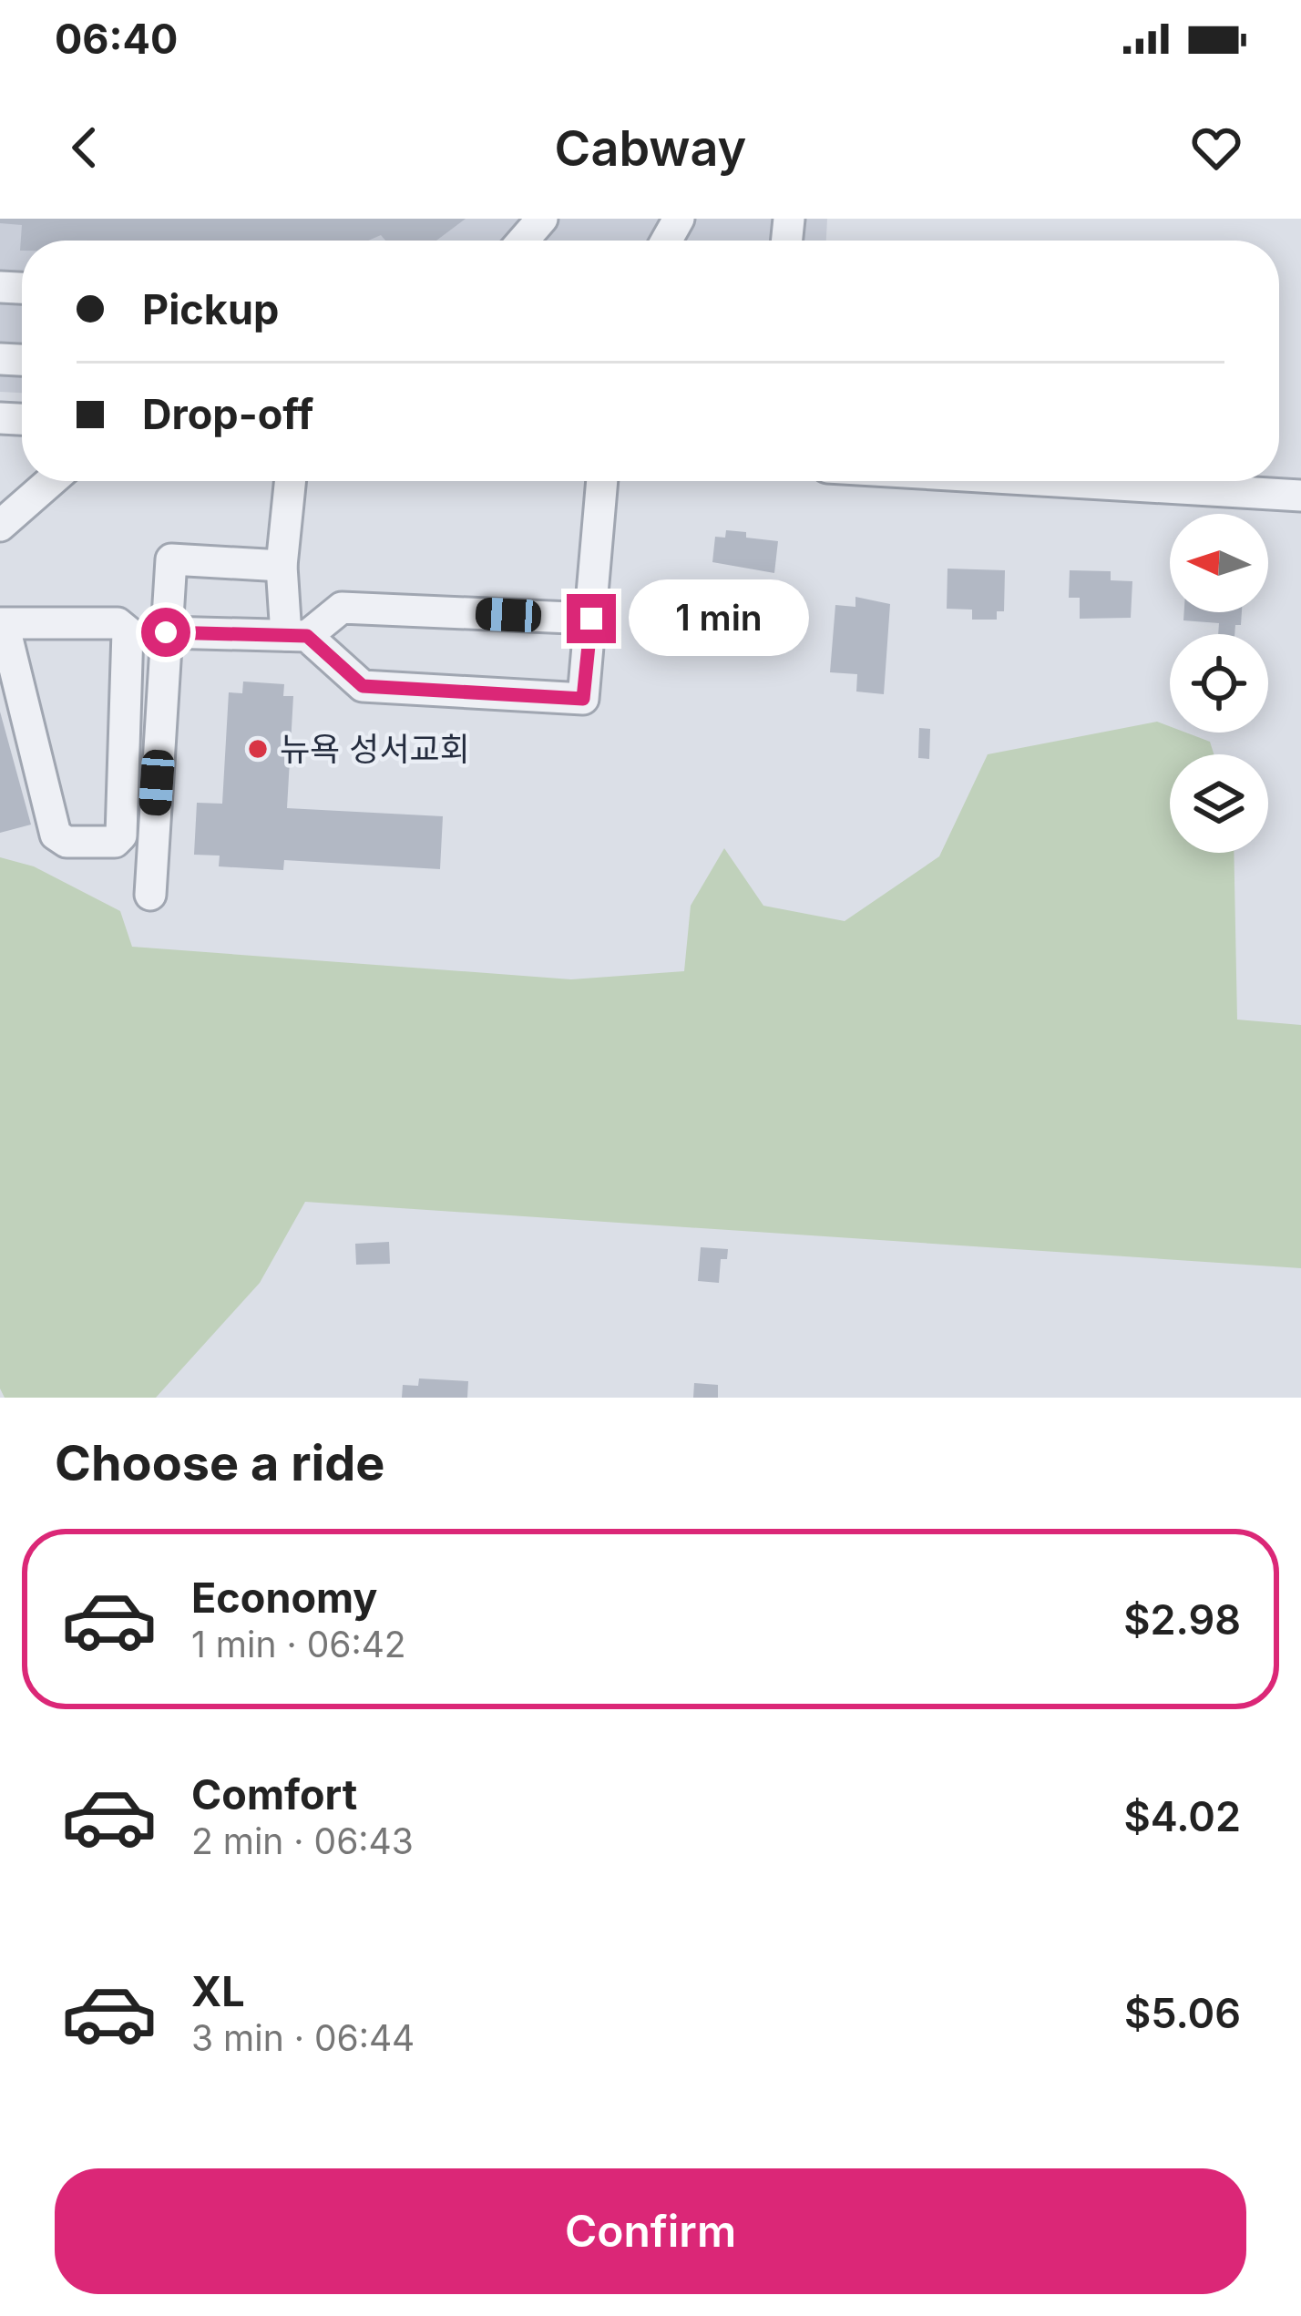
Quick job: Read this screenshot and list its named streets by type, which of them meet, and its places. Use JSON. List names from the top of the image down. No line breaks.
{"places":["뉴욕 성서교회"],"north":"left","page":{"status":"06:40","header":"Cabway","banner":["Pickup","Drop-off"],"bubble":"1 min","heading":"Choose a ride","list":[{"name":"Economy","note":"1 min · 06:42","value":"$2.98"},{"name":"Comfort","note":"2 min · 06:43","value":"$4.02"},{"name":"XL","note":"3 min · 06:44","value":"$5.06"}],"buttons":"Confirm"}}
